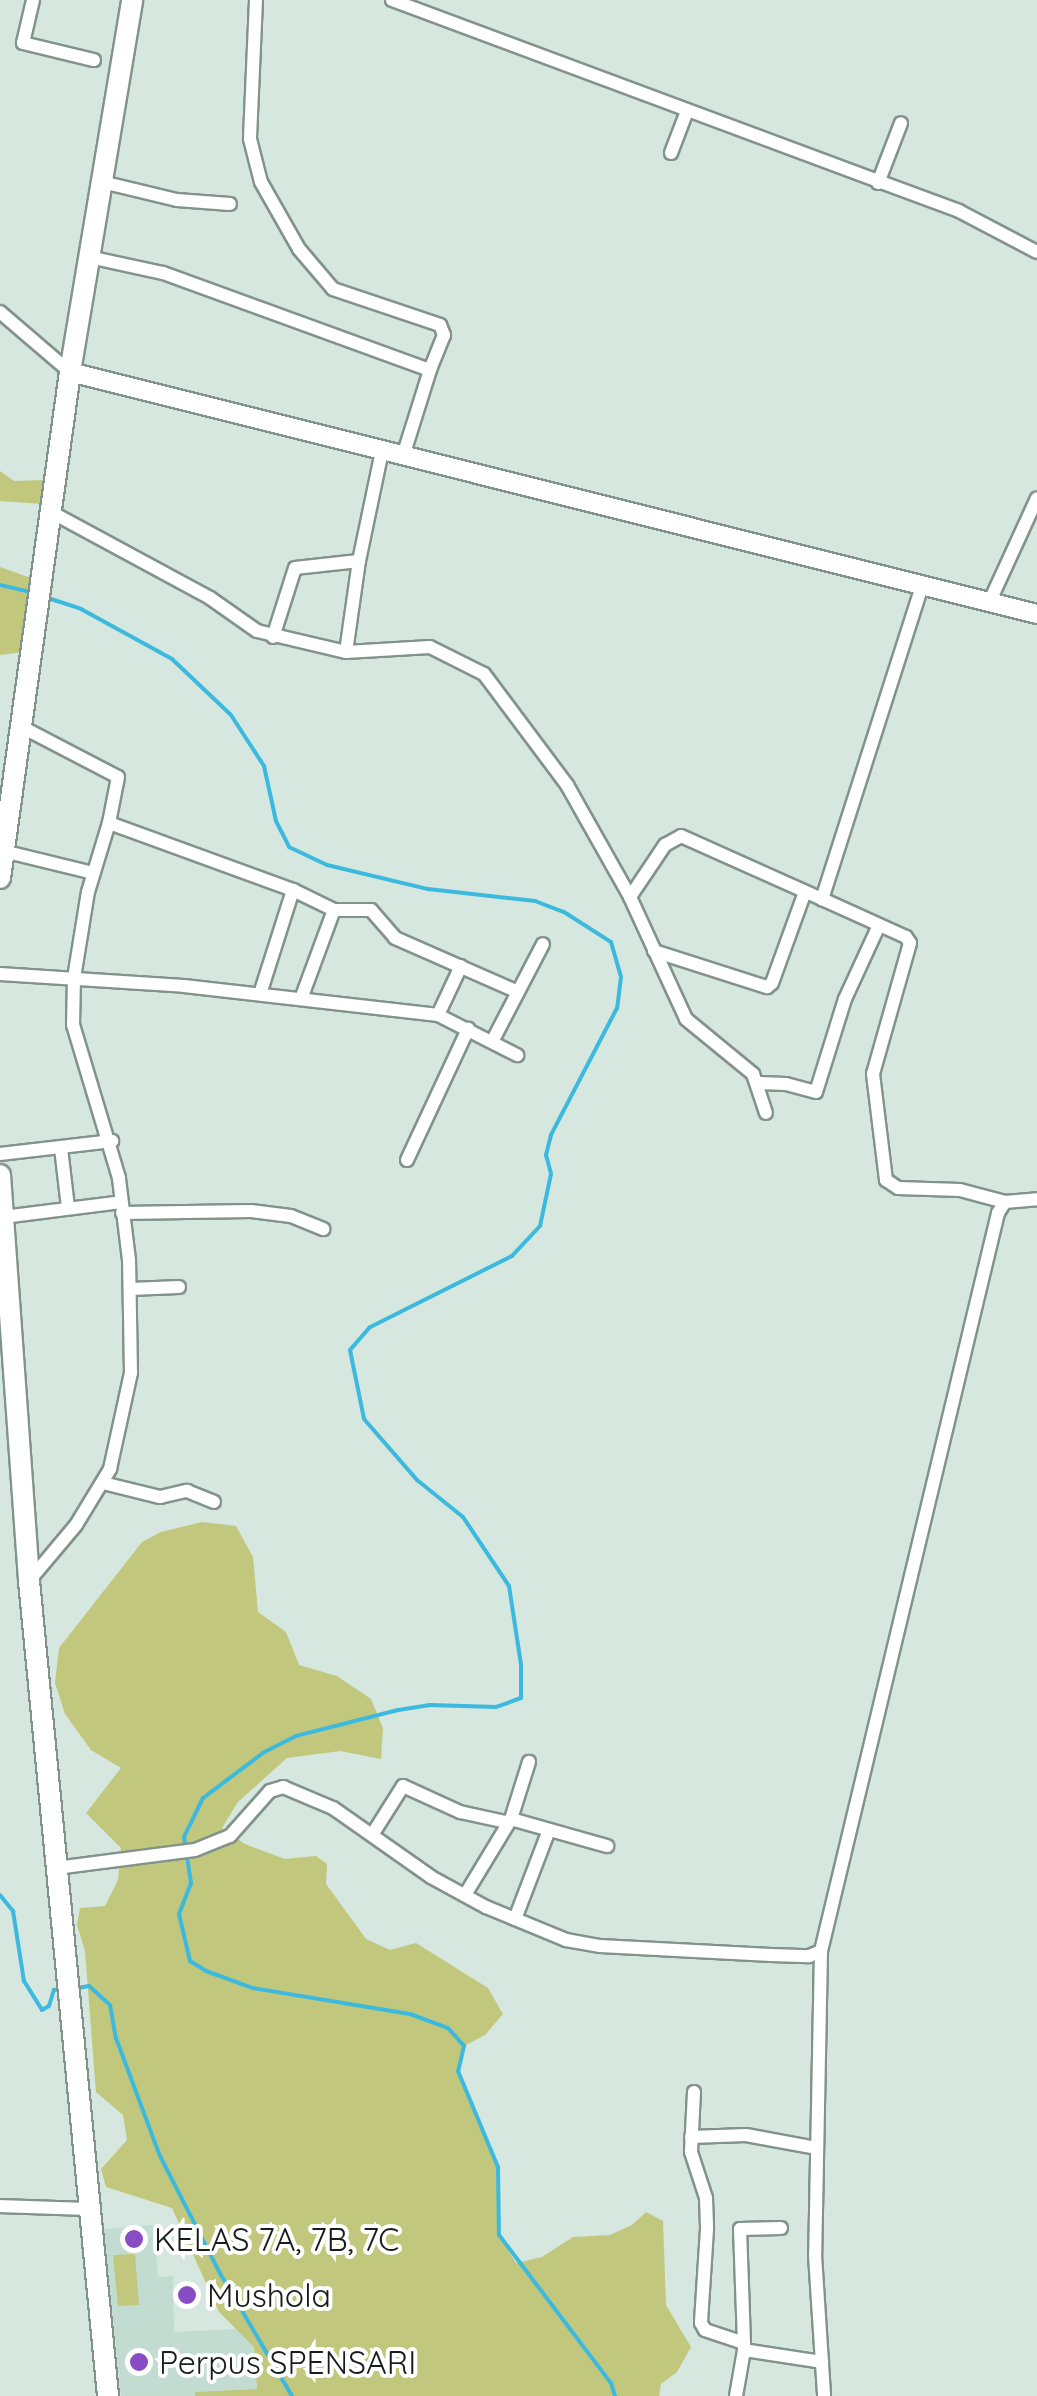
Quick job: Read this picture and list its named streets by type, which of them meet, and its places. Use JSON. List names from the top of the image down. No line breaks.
{"places":["KELAS 7A, 7B, 7C","Mushola","Perpus SPENSARI"]}
